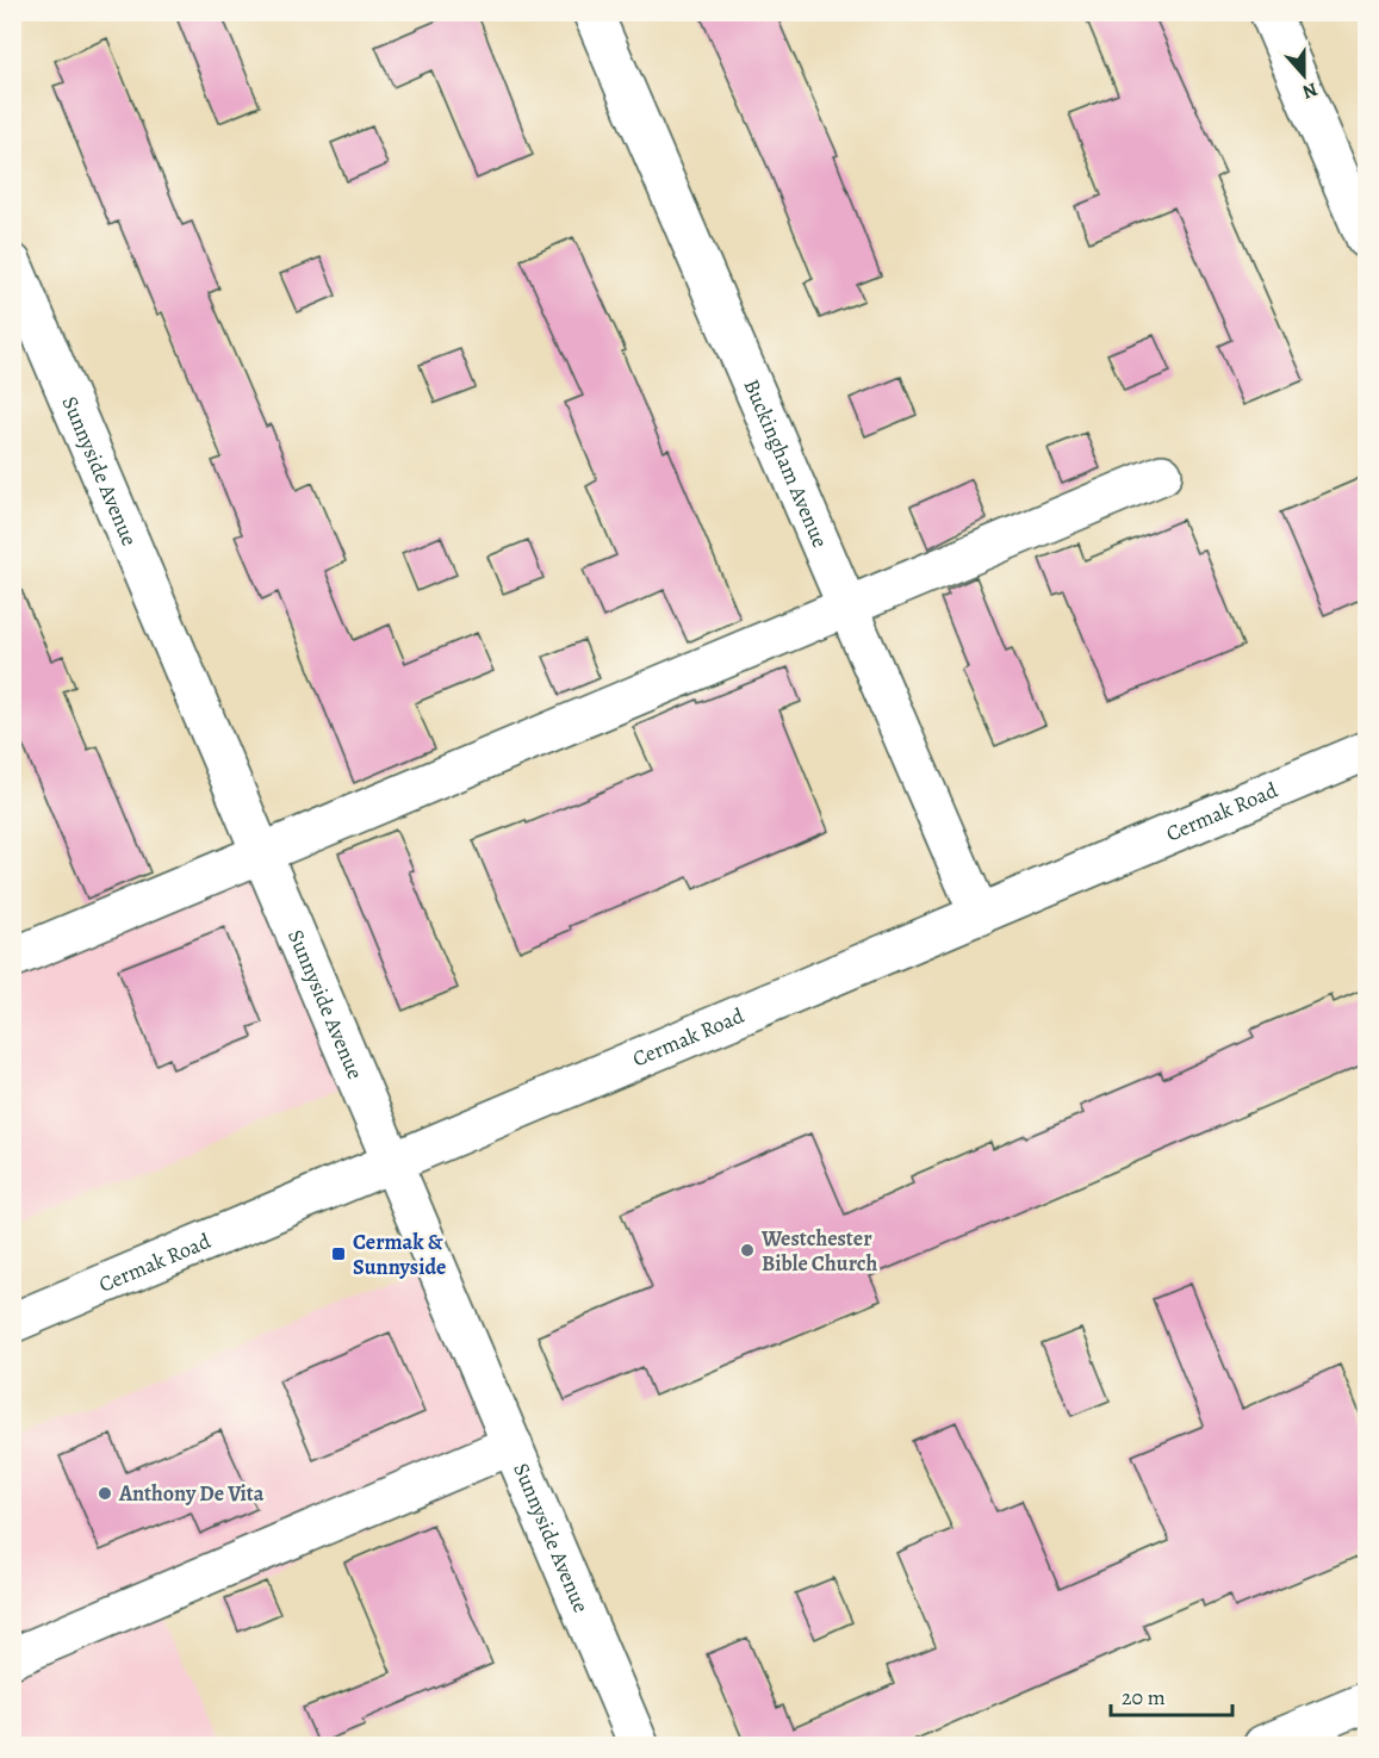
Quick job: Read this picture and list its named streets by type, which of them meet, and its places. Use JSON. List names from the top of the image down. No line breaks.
{"streets":{"street":["Buckingham Avenue","Sunnyside Avenue","Cermak Road"]},"crossings":[["Buckingham Avenue","Cermak Road"],["Sunnyside Avenue","Cermak Road"]],"places":{"other":["Westchester Bible Church","Anthony De Vita"],"transit":["Cermak & Sunnyside"]},"scale_bar":"20 m","north":"bottom"}
